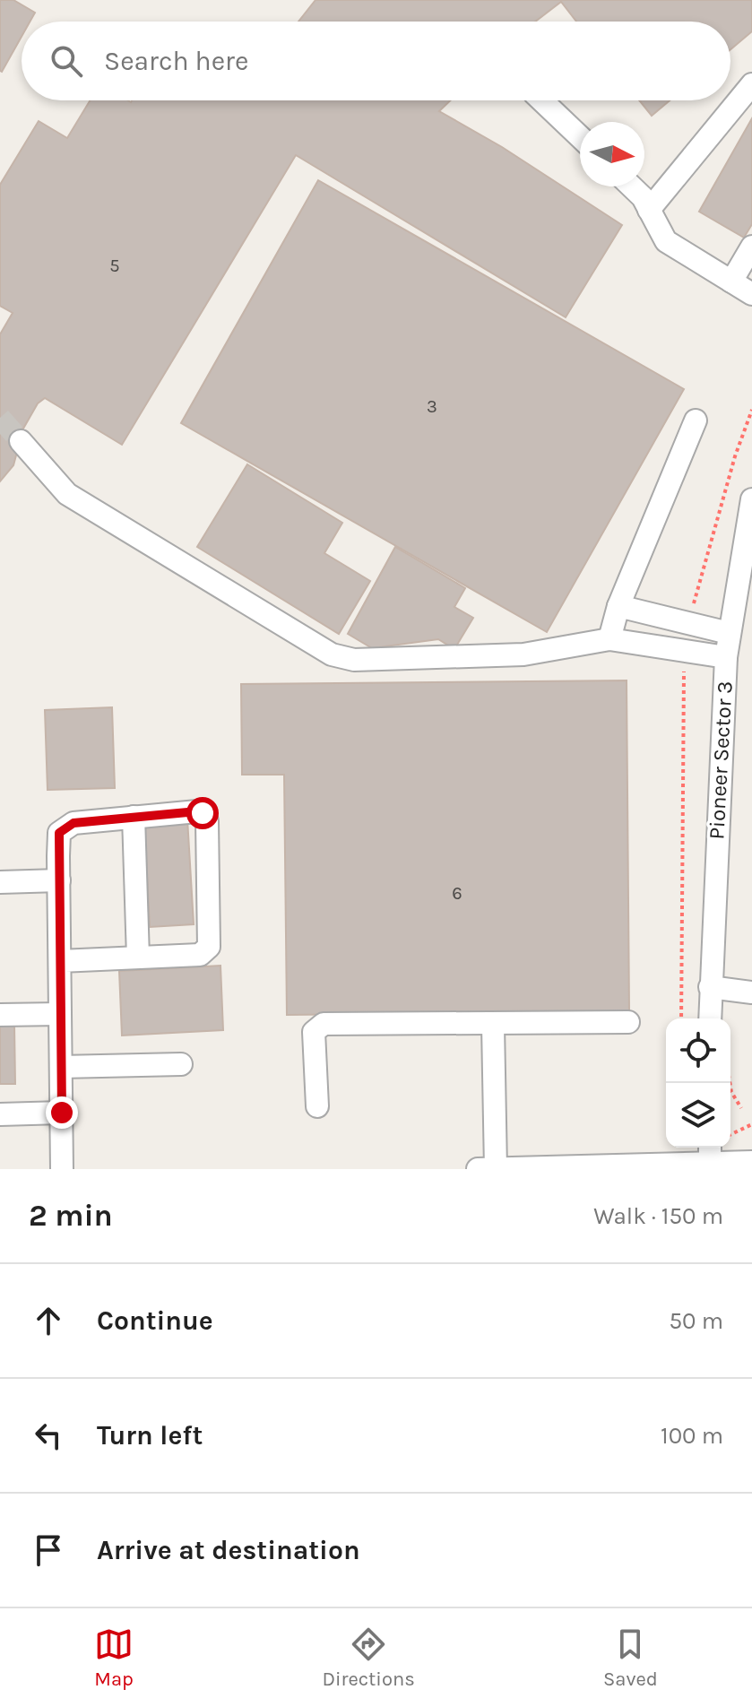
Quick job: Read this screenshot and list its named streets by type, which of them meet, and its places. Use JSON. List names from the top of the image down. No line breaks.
{"streets":{"street":["Pioneer Sector 3"]},"house_numbers":["5","3","6"],"north":"right","page":{"search":"Search here","heading":["2 min","Walk · 150 m"],"list":[["Continue","50 m"],["Turn left","100 m"],"Arrive at destination"],"nav":["Map","Directions","Saved"]}}
